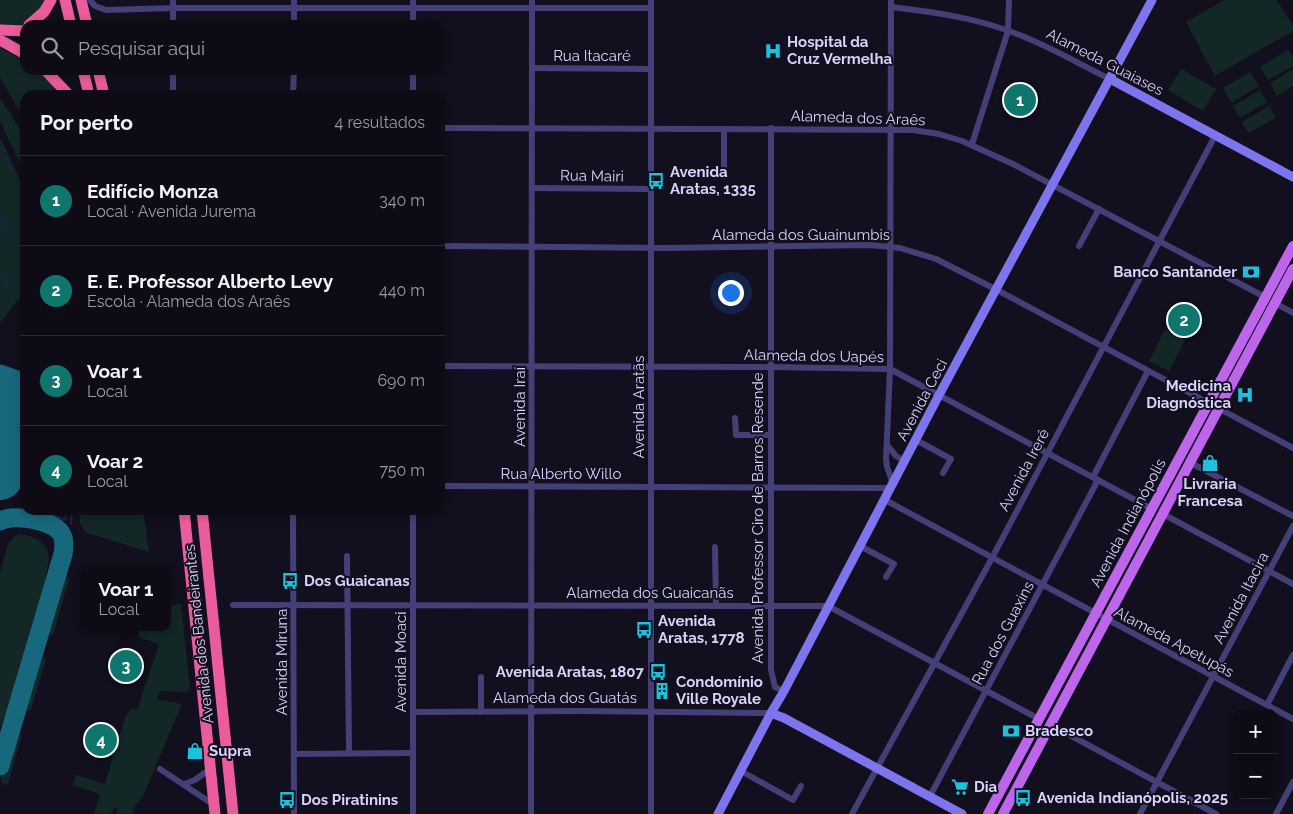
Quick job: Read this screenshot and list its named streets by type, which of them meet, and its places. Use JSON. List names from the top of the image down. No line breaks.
{"streets":{"highway":["Avenida dos Bandeirantes"],"main road":["Avenida Indianópolis"],"street":["Rua Itacaré","Alameda Guaiases","Alameda dos Araês","Rua Mairi","Alameda dos Guainumbis","Alameda dos Uapés","Avenida Ceci","Avenida Iraí","Avenida Aratãs","Avenida Irerê","Rua Alberto Willo","Avenida Professor Ciro de Barros Resende","Alameda dos Guaicanãs","Avenida Itacira","Rua dos Guaxins","Alameda Apetupás","Avenida Miruna","Avenida Moaci","Alameda dos Guatás"]},"crossings":[["Rua Itacaré","Avenida Iraí"],["Rua Itacaré","Avenida Aratãs"],["Alameda Guaiases","Avenida Ceci"],["Alameda Guaiases","Avenida Irerê"],["Alameda dos Araês","Avenida Ceci"],["Alameda dos Araês","Avenida Iraí"],["Alameda dos Araês","Avenida Aratãs"],["Alameda dos Araês","Avenida Irerê"],["Alameda dos Araês","Avenida Professor Ciro de Barros Resende"],["Alameda dos Araês","Avenida Indianópolis"],["Rua Mairi","Avenida Iraí"],["Rua Mairi","Avenida Aratãs"],["Alameda dos Guainumbis","Avenida Ceci"],["Alameda dos Guainumbis","Avenida Iraí"],["Alameda dos Guainumbis","Avenida Aratãs"],["Alameda dos Guainumbis","Avenida Irerê"],["Alameda dos Guainumbis","Avenida Professor Ciro de Barros Resende"],["Alameda dos Guainumbis","Avenida Indianópolis"],["Alameda dos Guainumbis","Rua dos Guaxins"],["Alameda dos Uapés","Avenida Ceci"],["Alameda dos Uapés","Avenida Iraí"],["Alameda dos Uapés","Avenida Aratãs"],["Alameda dos Uapés","Avenida Irerê"],["Alameda dos Uapés","Avenida Professor Ciro de Barros Resende"],["Alameda dos Uapés","Avenida Indianópolis"],["Alameda dos Uapés","Rua dos Guaxins"],["Avenida Ceci","Rua Alberto Willo"],["Avenida Ceci","Avenida Professor Ciro de Barros Resende"],["Avenida Ceci","Alameda dos Guaicanãs"],["Avenida Ceci","Alameda Apetupás"],["Avenida Ceci","Alameda dos Guatás"],["Avenida Iraí","Rua Alberto Willo"],["Avenida Iraí","Alameda dos Guaicanãs"],["Avenida Iraí","Alameda dos Guatás"],["Avenida Aratãs","Rua Alberto Willo"],["Avenida Aratãs","Alameda dos Guaicanãs"],["Avenida Aratãs","Alameda dos Guatás"],["Avenida Irerê","Alameda dos Guaicanãs"],["Avenida Irerê","Alameda Apetupás"],["Avenida Irerê","Alameda dos Guatás"],["Rua Alberto Willo","Avenida Professor Ciro de Barros Resende"],["Avenida Professor Ciro de Barros Resende","Alameda dos Guaicanãs"],["Avenida Indianópolis","Alameda dos Guaicanãs"],["Avenida Indianópolis","Alameda Apetupás"],["Alameda dos Guaicanãs","Rua dos Guaxins"],["Alameda dos Guaicanãs","Avenida Miruna"],["Alameda dos Guaicanãs","Avenida Moaci"],["Avenida Itacira","Alameda Apetupás"],["Rua dos Guaxins","Alameda Apetupás"],["Rua dos Guaxins","Alameda dos Guatás"],["Avenida Moaci","Alameda dos Guatás"]],"places":{"hospital":["Hospital da Cruz Vermelha","Medicina Diagnóstica"],"bus stop":["Avenida Aratas, 1335","Dos Guaicanas","Avenida Aratas, 1778","Avenida Aratas, 1807","Avenida Indianópolis, 2025","Dos Piratinins"],"bank":["Banco Santander","Bradesco"],"shop":["Livraria Francesa","Supra"],"building":["Condomínio Ville Royale"],"supermarket":["Dia"]},"page":{"search":"Pesquisar aqui","pins":["1","2","3","4"],"heading":["Por perto","4 resultados"],"list":[{"mark":"1","name":"Edifício Monza","note":"Local · Avenida Jurema","value":"340 m"},{"mark":"2","name":"E. E. Professor Alberto Levy","note":"Escola · Alameda dos Araês","value":"440 m"},{"mark":"3","name":"Voar 1","note":"Local","value":"690 m"},{"mark":"4","name":"Voar 2","note":"Local","value":"750 m"}],"popup":["Voar 1","Local"],"map_buttons":["+","−"]}}
